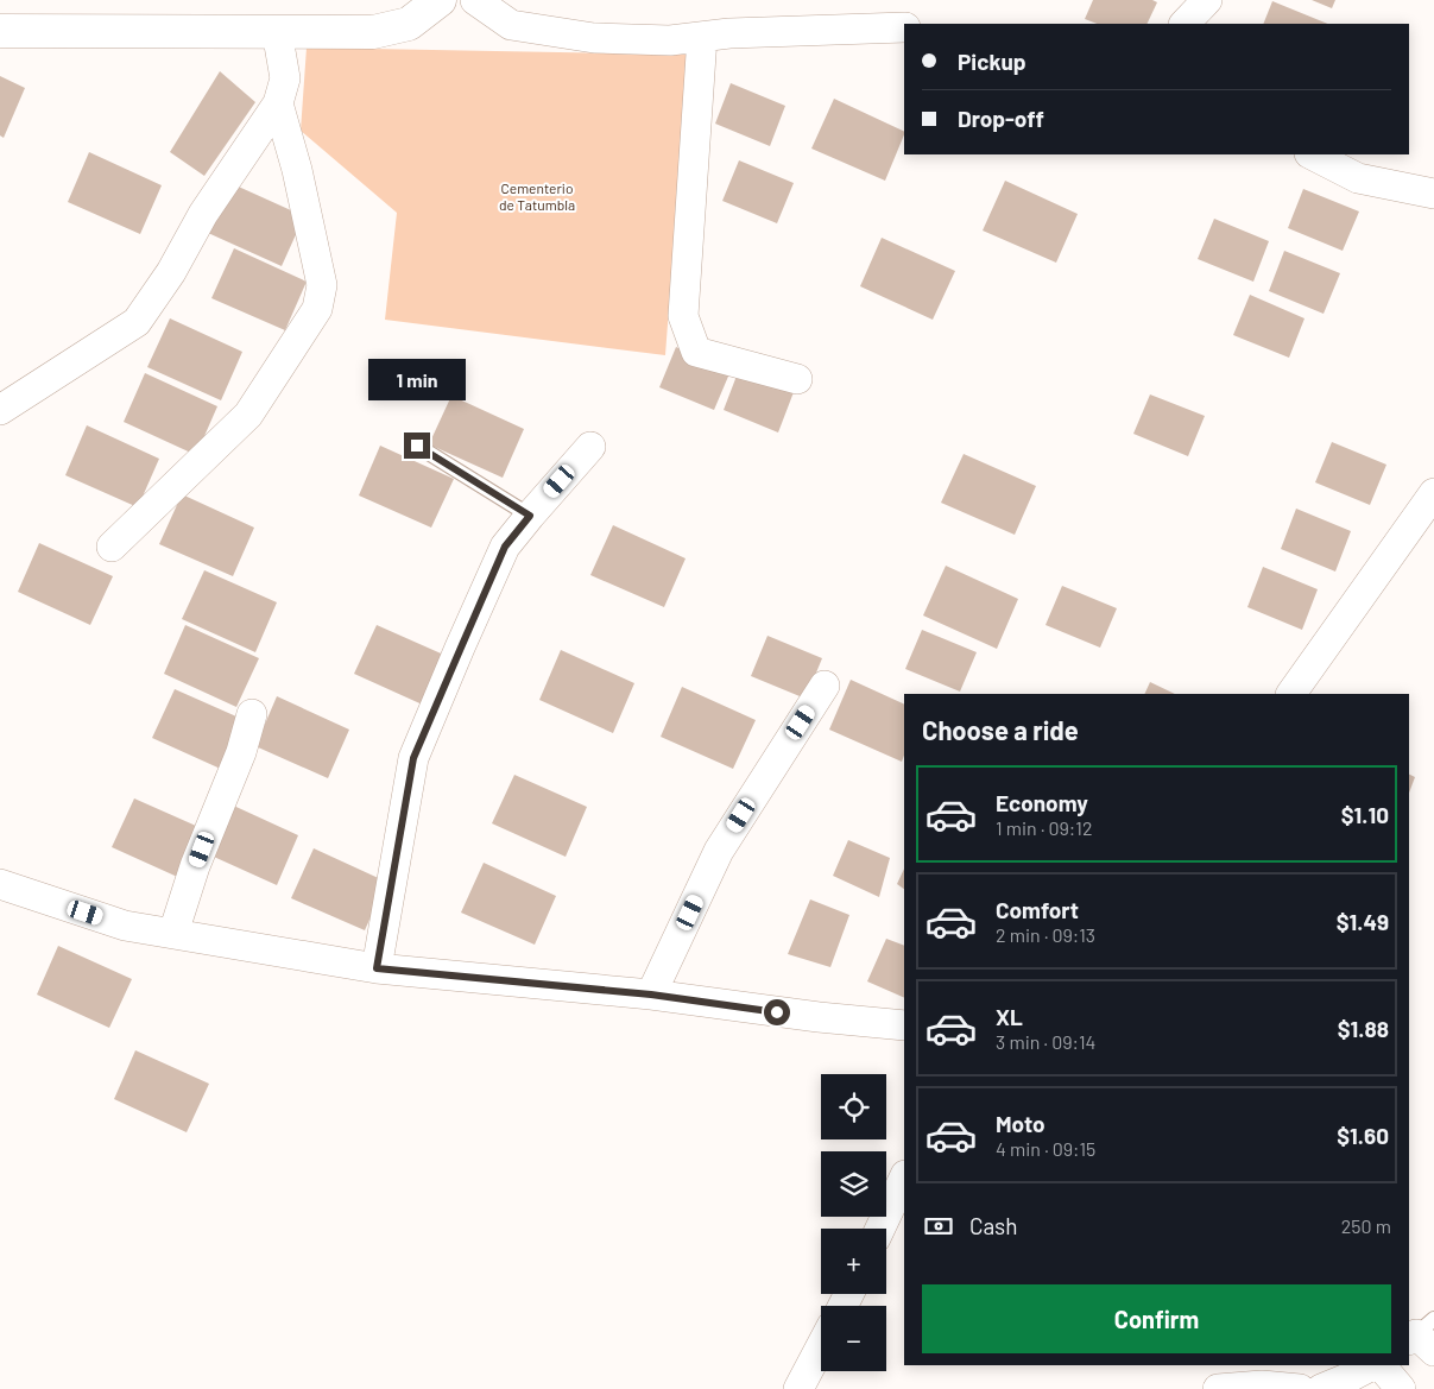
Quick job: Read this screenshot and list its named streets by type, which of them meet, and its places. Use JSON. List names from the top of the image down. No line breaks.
{"parks":["Cementerio de Tatumbla"],"page":{"banner":["Pickup","Drop-off"],"bubble":"1 min","heading":"Choose a ride","list":[{"name":"Economy","note":"1 min · 09:12","value":"$1.10"},{"name":"Comfort","note":"2 min · 09:13","value":"$1.49"},{"name":"XL","note":"3 min · 09:14","value":"$1.88"},{"name":"Moto","note":"4 min · 09:15","value":"$1.60"}],"map_buttons":["+","−"],"pay":["Cash","250 m"],"buttons":"Confirm"}}
